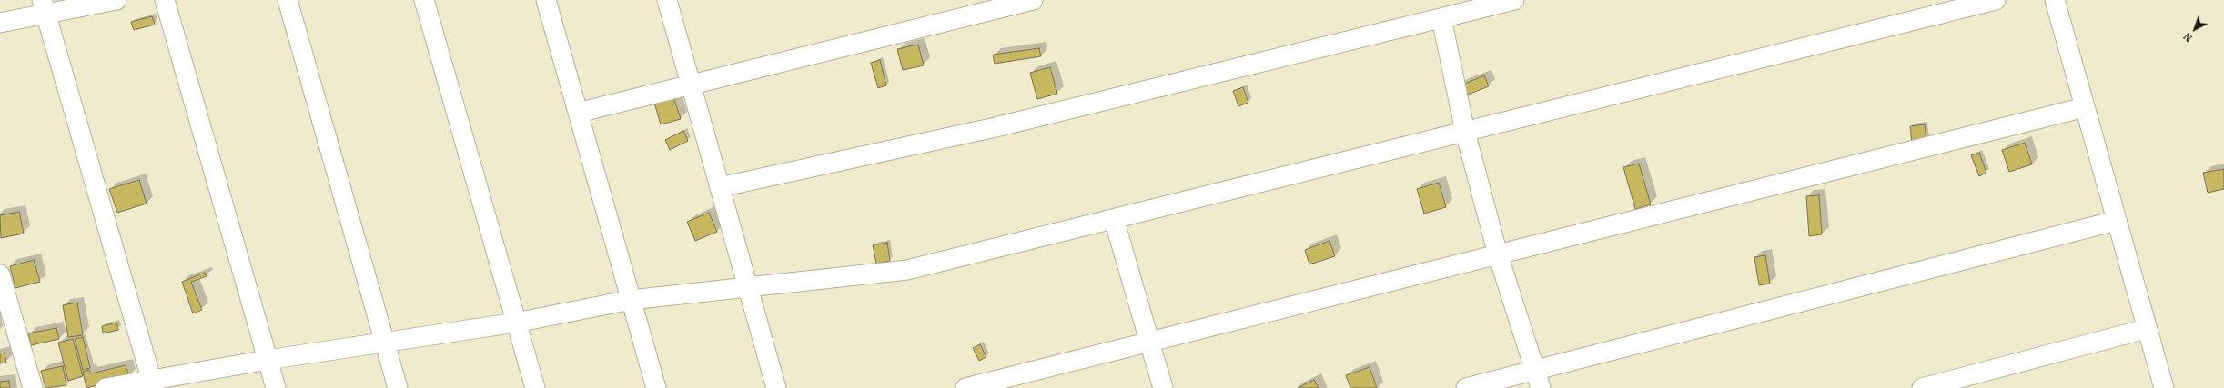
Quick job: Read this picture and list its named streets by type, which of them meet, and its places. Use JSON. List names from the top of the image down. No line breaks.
{"north":"bottom left"}
